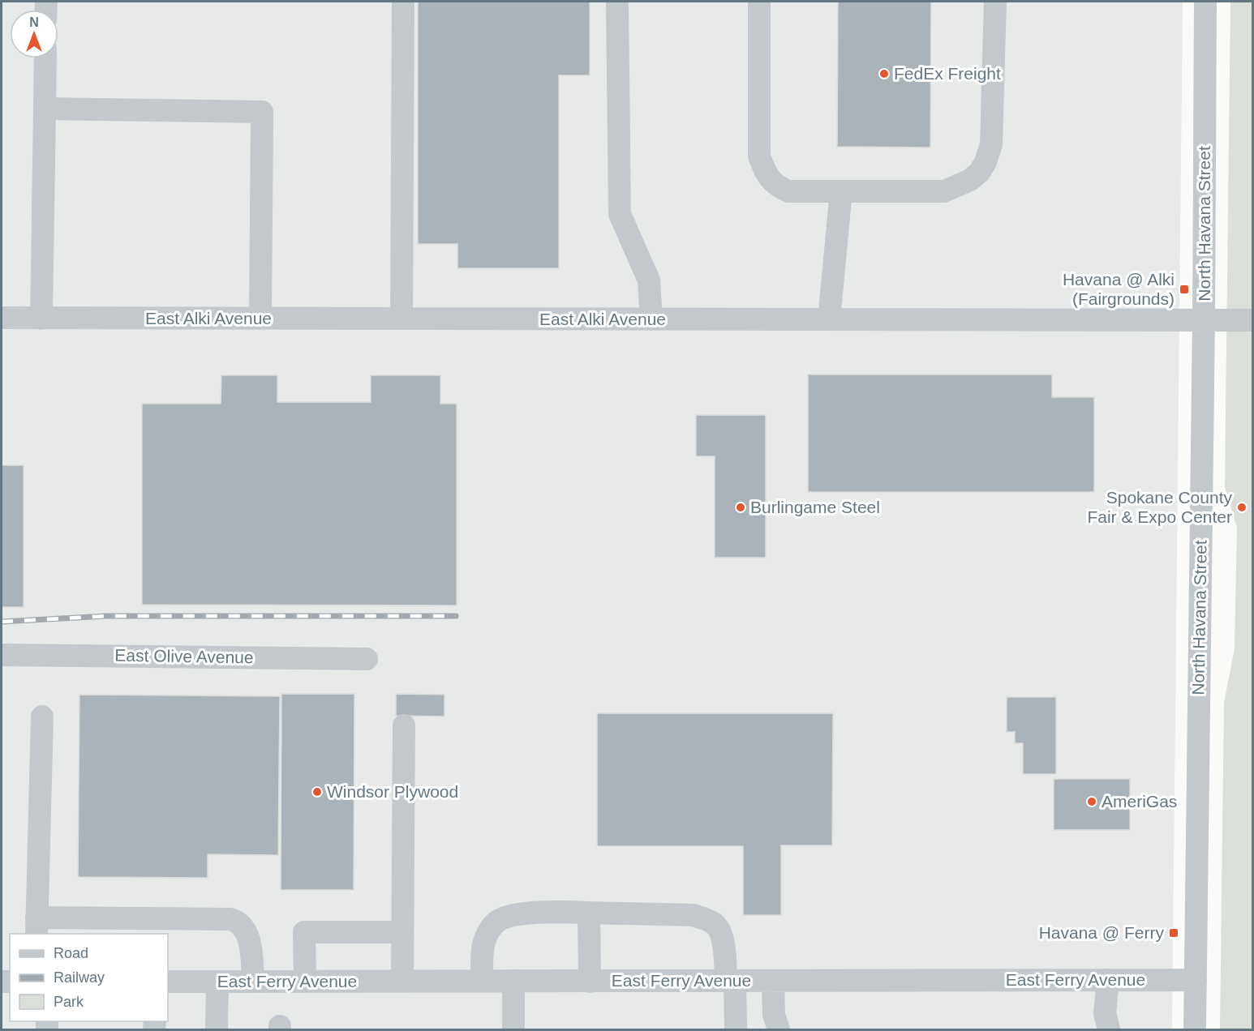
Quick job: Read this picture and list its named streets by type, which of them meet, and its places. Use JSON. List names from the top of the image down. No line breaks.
{"streets":{"street":["North Havana Street","East Alki Avenue","East Olive Avenue","East Ferry Avenue"]},"crossings":[["North Havana Street","East Alki Avenue"],["North Havana Street","East Ferry Avenue"]],"places":{"other":["FedEx Freight","Burlingame Steel","Spokane County Fair & Expo Center","Windsor Plywood","AmeriGas"],"transit":["Havana @ Alki (Fairgrounds)","Havana @ Ferry"]},"legend":["Road","Railway","Park"],"north":"top"}
